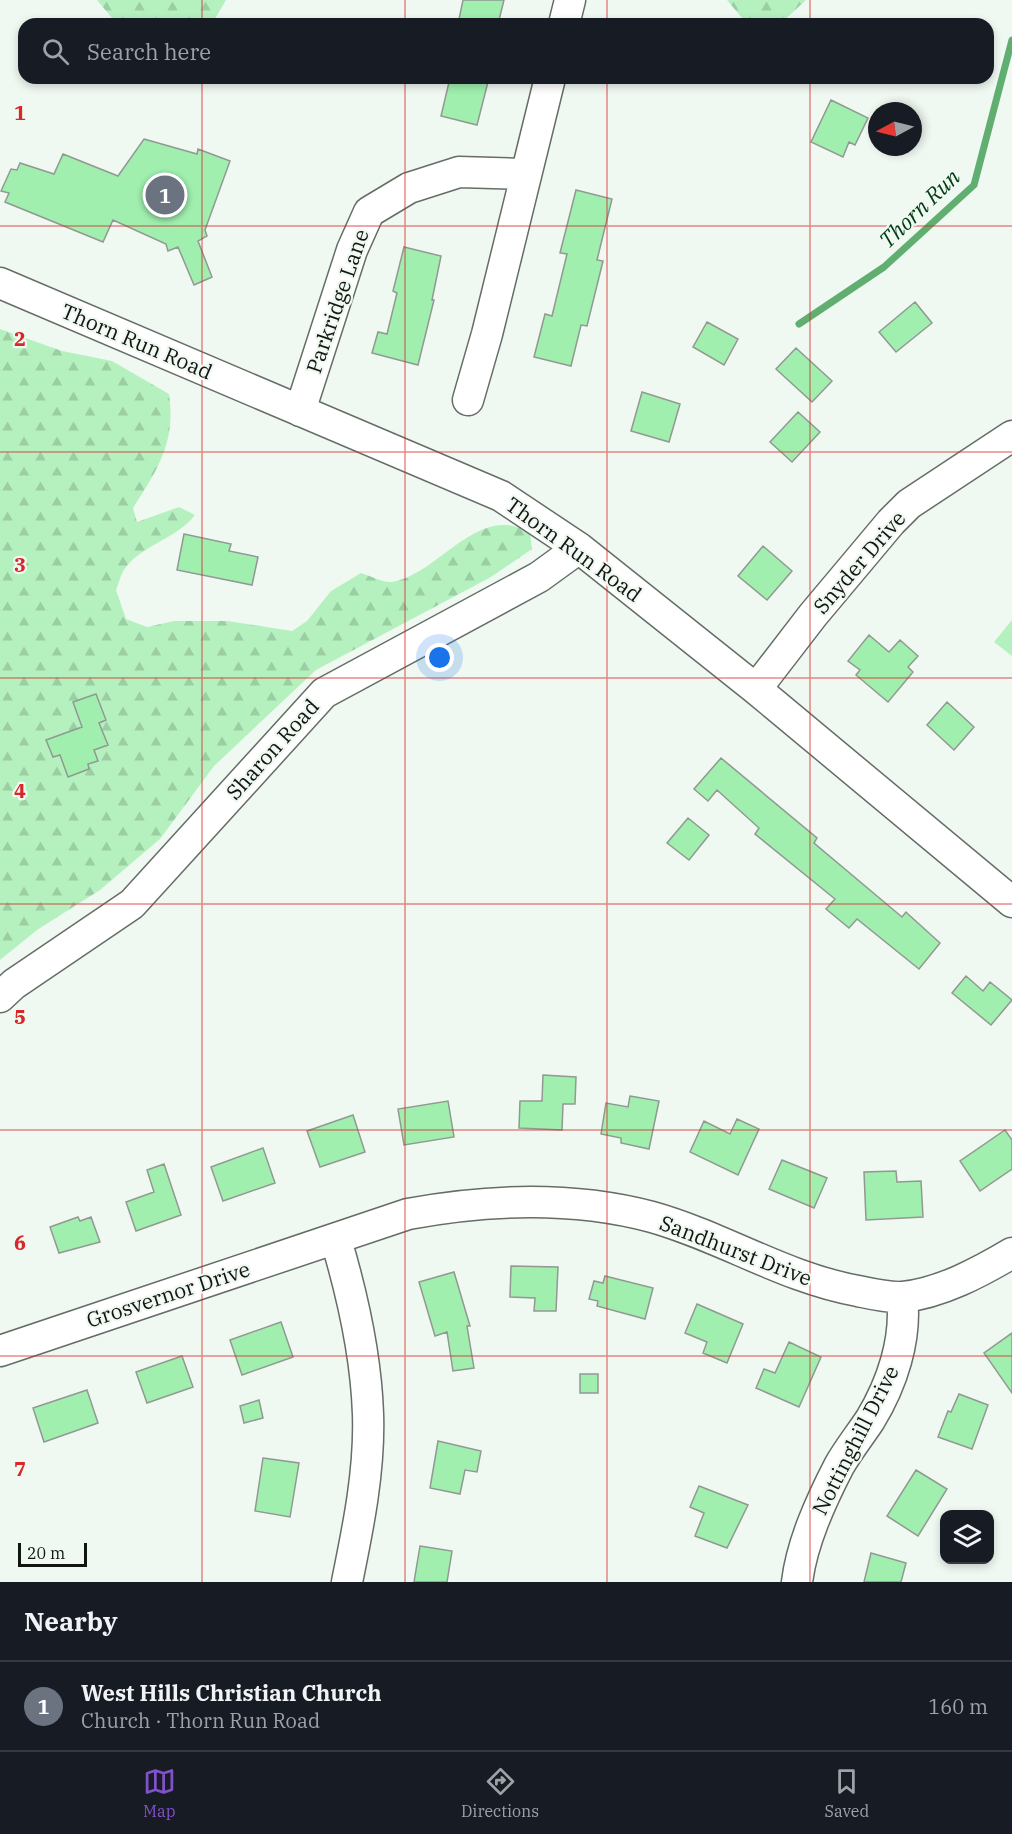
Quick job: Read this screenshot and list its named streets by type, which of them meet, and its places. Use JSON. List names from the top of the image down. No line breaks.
{"streets":{"street":["Parkridge Lane","Thorn Run Road","Snyder Drive","Sharon Road","Sandhurst Drive","Grosvernor Drive","Nottinghill Drive"]},"crossings":[["Parkridge Lane","Thorn Run Road"],["Thorn Run Road","Snyder Drive"],["Thorn Run Road","Sharon Road"],["Sandhurst Drive","Grosvernor Drive"],["Sandhurst Drive","Nottinghill Drive"]],"water":["Thorn Run"],"scale_bar":"20 m","north":"left","page":{"search":"Search here","pins":"1","scale":"20 m","heading":"Nearby","list":[{"mark":"1","name":"West Hills Christian Church","note":"Church · Thorn Run Road","value":"160 m"}],"nav":["Map","Directions","Saved"]},"grid":{"rows":["1","2","3","4","5","6","7"]}}
